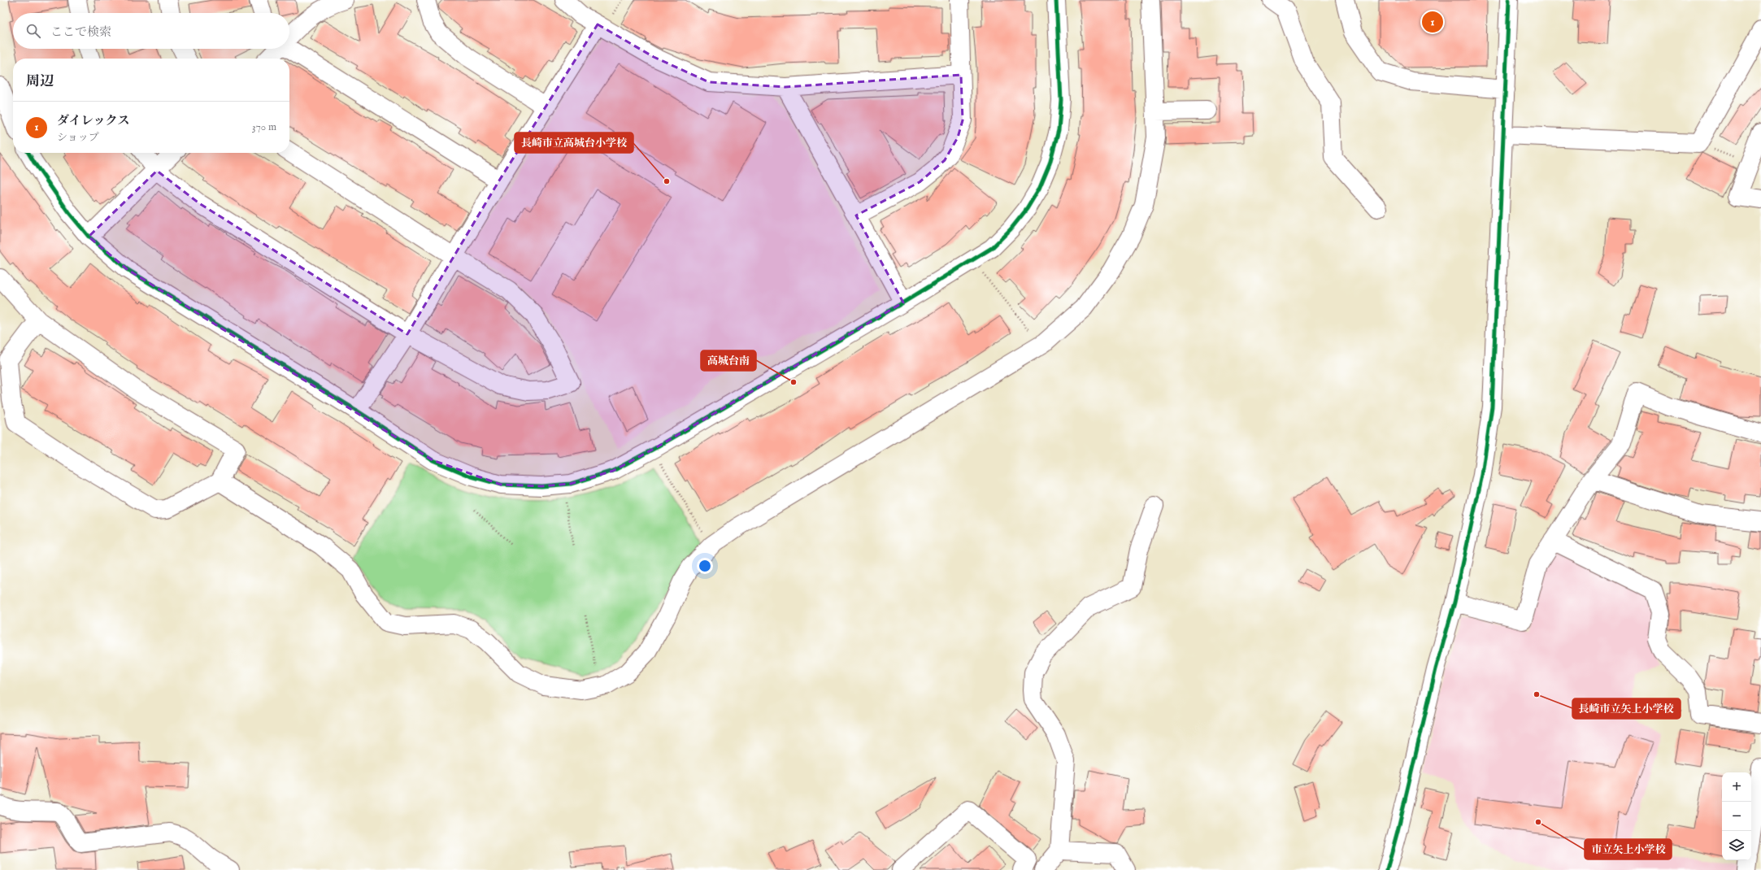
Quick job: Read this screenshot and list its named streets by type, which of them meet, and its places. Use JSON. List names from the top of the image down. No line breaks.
{"places":["長崎市立高城台小学校","高城台南","長崎市立矢上小学校","市立矢上小学校"],"page":{"pins":"1","search":"ここで検索","heading":"周辺","list":[{"mark":"1","name":"ダイレックス","note":"ショップ","value":"370 m"}],"map_buttons":["+","−"]}}
